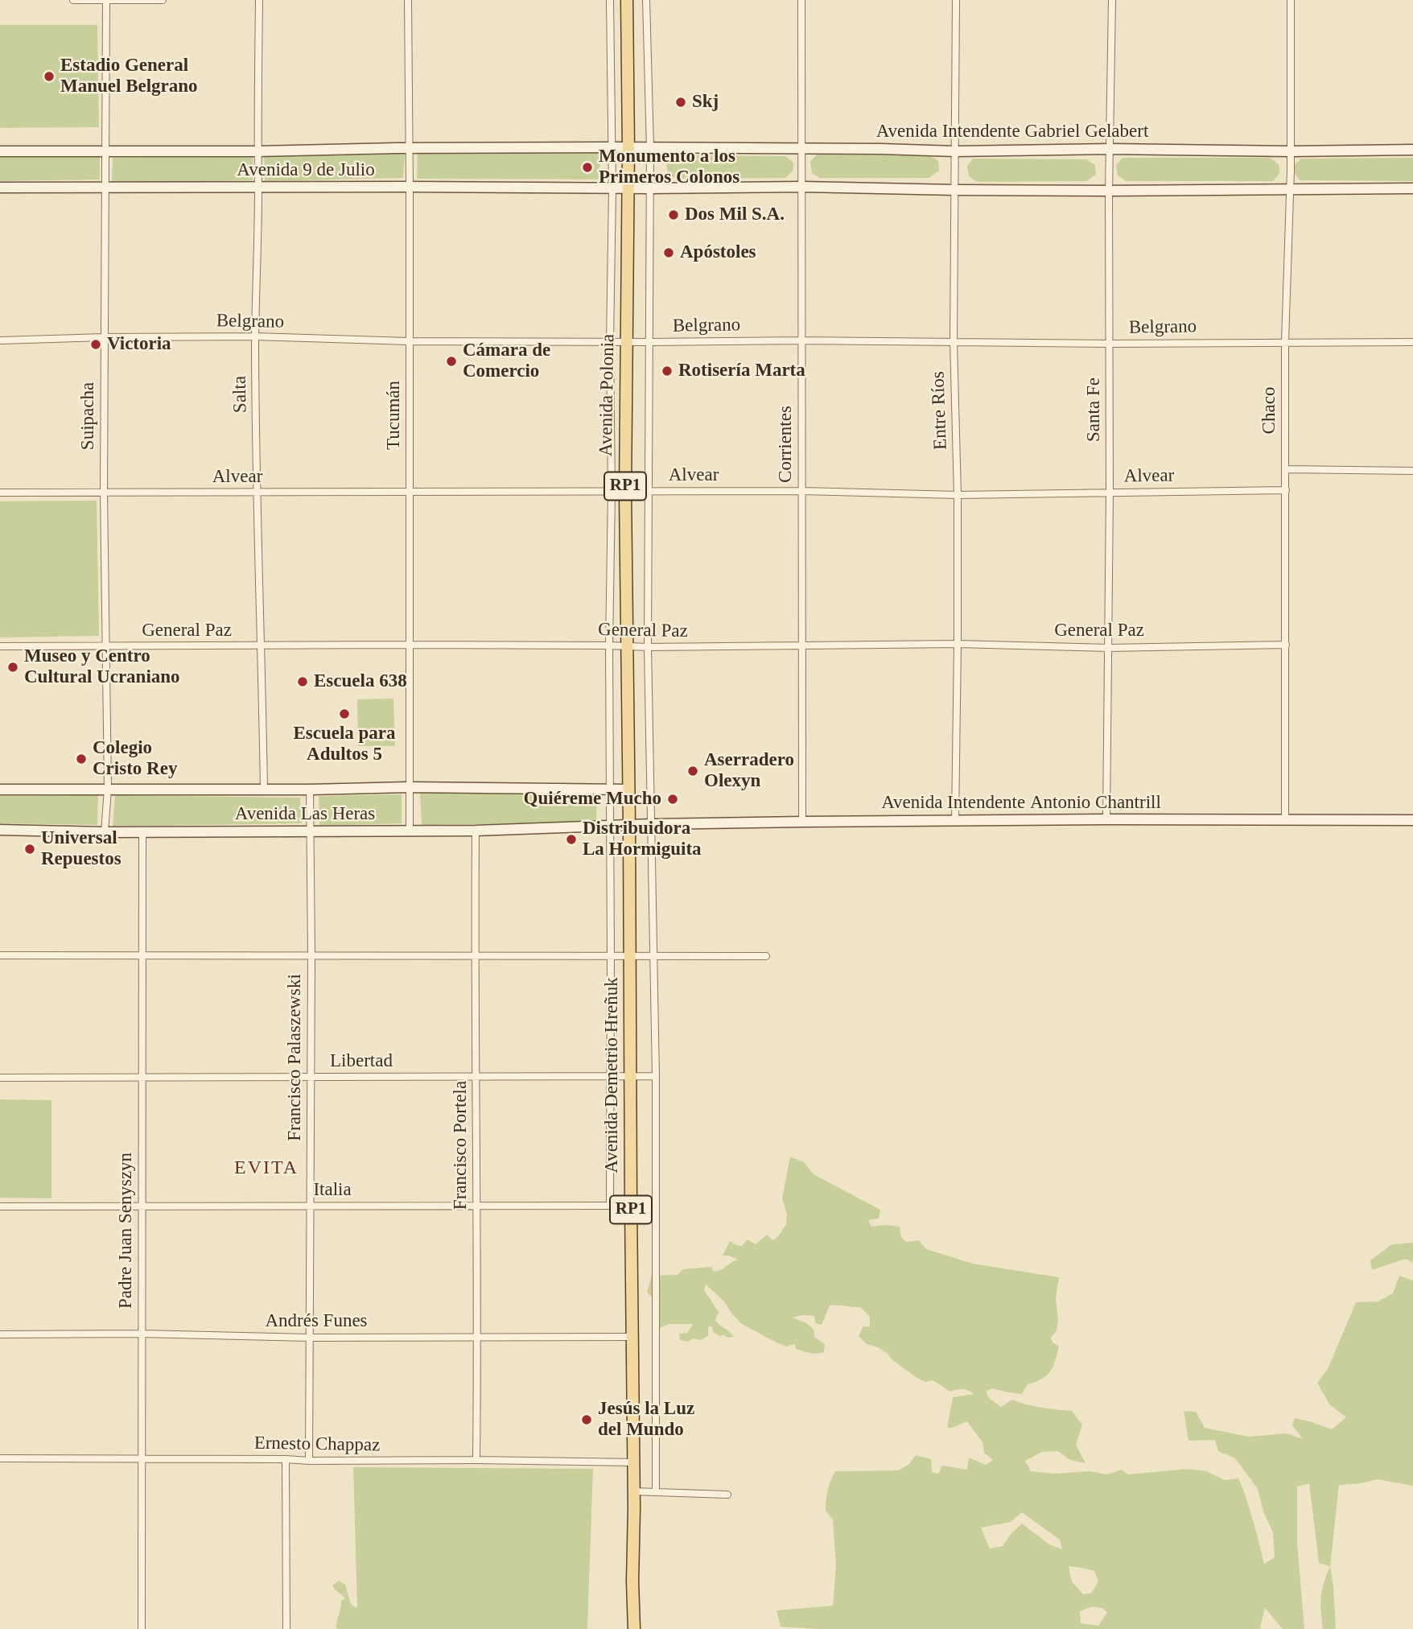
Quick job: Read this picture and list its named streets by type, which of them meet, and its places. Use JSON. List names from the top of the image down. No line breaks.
{"streets":{"main road":["Avenida Intendente Gabriel Gelabert","Avenida 9 de Julio","Avenida Polonia","RP1","Avenida Intendente Antonio Chantrill","Avenida Las Heras","Avenida Demetrio Hreñuk"],"street":["Belgrano","Salta","Santa Fe","Entre Ríos","Chaco","Tucumán","Suipacha","Corrientes","Alvear","General Paz","Francisco Palaszewski","Libertad","Francisco Portela","Italia","Padre Juan Senyszyn","Andrés Funes","Ernesto Chappaz"]},"crossings":[["Avenida Intendente Gabriel Gelabert","Avenida 9 de Julio"],["Avenida Intendente Gabriel Gelabert","Avenida Polonia"],["Avenida Intendente Gabriel Gelabert","Santa Fe"],["Avenida Intendente Gabriel Gelabert","Entre Ríos"],["Avenida Intendente Gabriel Gelabert","Chaco"],["Avenida Intendente Gabriel Gelabert","Corrientes"],["Avenida 9 de Julio","Salta"],["Avenida 9 de Julio","Avenida Polonia"],["Avenida 9 de Julio","Tucumán"],["Avenida 9 de Julio","Suipacha"],["Belgrano","Salta"],["Belgrano","Avenida Polonia"],["Belgrano","Santa Fe"],["Belgrano","Entre Ríos"],["Belgrano","Chaco"],["Belgrano","Tucumán"],["Belgrano","Suipacha"],["Belgrano","Corrientes"],["Salta","Alvear"],["Salta","General Paz"],["Salta","Avenida Las Heras"],["Avenida Polonia","Alvear"],["Avenida Polonia","General Paz"],["Avenida Polonia","Avenida Intendente Antonio Chantrill"],["Avenida Polonia","Avenida Las Heras"],["Avenida Polonia","Libertad"],["Avenida Polonia","Avenida Demetrio Hreñuk"],["Avenida Polonia","Italia"],["Santa Fe","Alvear"],["Santa Fe","General Paz"],["Santa Fe","Avenida Intendente Antonio Chantrill"],["Entre Ríos","Alvear"],["Entre Ríos","General Paz"],["Entre Ríos","Avenida Intendente Antonio Chantrill"],["Chaco","Alvear"],["Chaco","General Paz"],["Chaco","Avenida Intendente Antonio Chantrill"],["Tucumán","Alvear"],["Tucumán","General Paz"],["Tucumán","Avenida Las Heras"],["Suipacha","Alvear"],["Suipacha","General Paz"],["Suipacha","Avenida Las Heras"],["Corrientes","Alvear"],["Corrientes","General Paz"],["Corrientes","Avenida Intendente Antonio Chantrill"],["Avenida Intendente Antonio Chantrill","Avenida Las Heras"],["Avenida Intendente Antonio Chantrill","Avenida Demetrio Hreñuk"],["Avenida Las Heras","Francisco Palaszewski"],["Avenida Las Heras","Francisco Portela"],["Avenida Las Heras","Padre Juan Senyszyn"],["Francisco Palaszewski","Libertad"],["Francisco Palaszewski","Italia"],["Francisco Palaszewski","Andrés Funes"],["Francisco Palaszewski","Ernesto Chappaz"],["Libertad","Avenida Demetrio Hreñuk"],["Libertad","Francisco Portela"],["Libertad","Padre Juan Senyszyn"],["Avenida Demetrio Hreñuk","Italia"],["Avenida Demetrio Hreñuk","Andrés Funes"],["Avenida Demetrio Hreñuk","Ernesto Chappaz"],["Francisco Portela","Italia"],["Francisco Portela","Andrés Funes"],["Francisco Portela","Ernesto Chappaz"],["Italia","Padre Juan Senyszyn"],["Padre Juan Senyszyn","Andrés Funes"],["Padre Juan Senyszyn","Ernesto Chappaz"]],"districts":["EVITA"],"places":["Estadio General Manuel Belgrano","Skj","Monumento a los Primeros Colonos","Dos Mil S.A.","Apóstoles","Victoria","Cámara de Comercio","Rotisería Marta","Museo y Centro Cultural Ucraniano","Escuela 638","Escuela para Adultos 5","Colegio Cristo Rey","Aserradero Olexyn","Quiéreme Mucho","Distribuidora La Hormiguita","Universal Repuestos","Jesús la Luz del Mundo"]}
